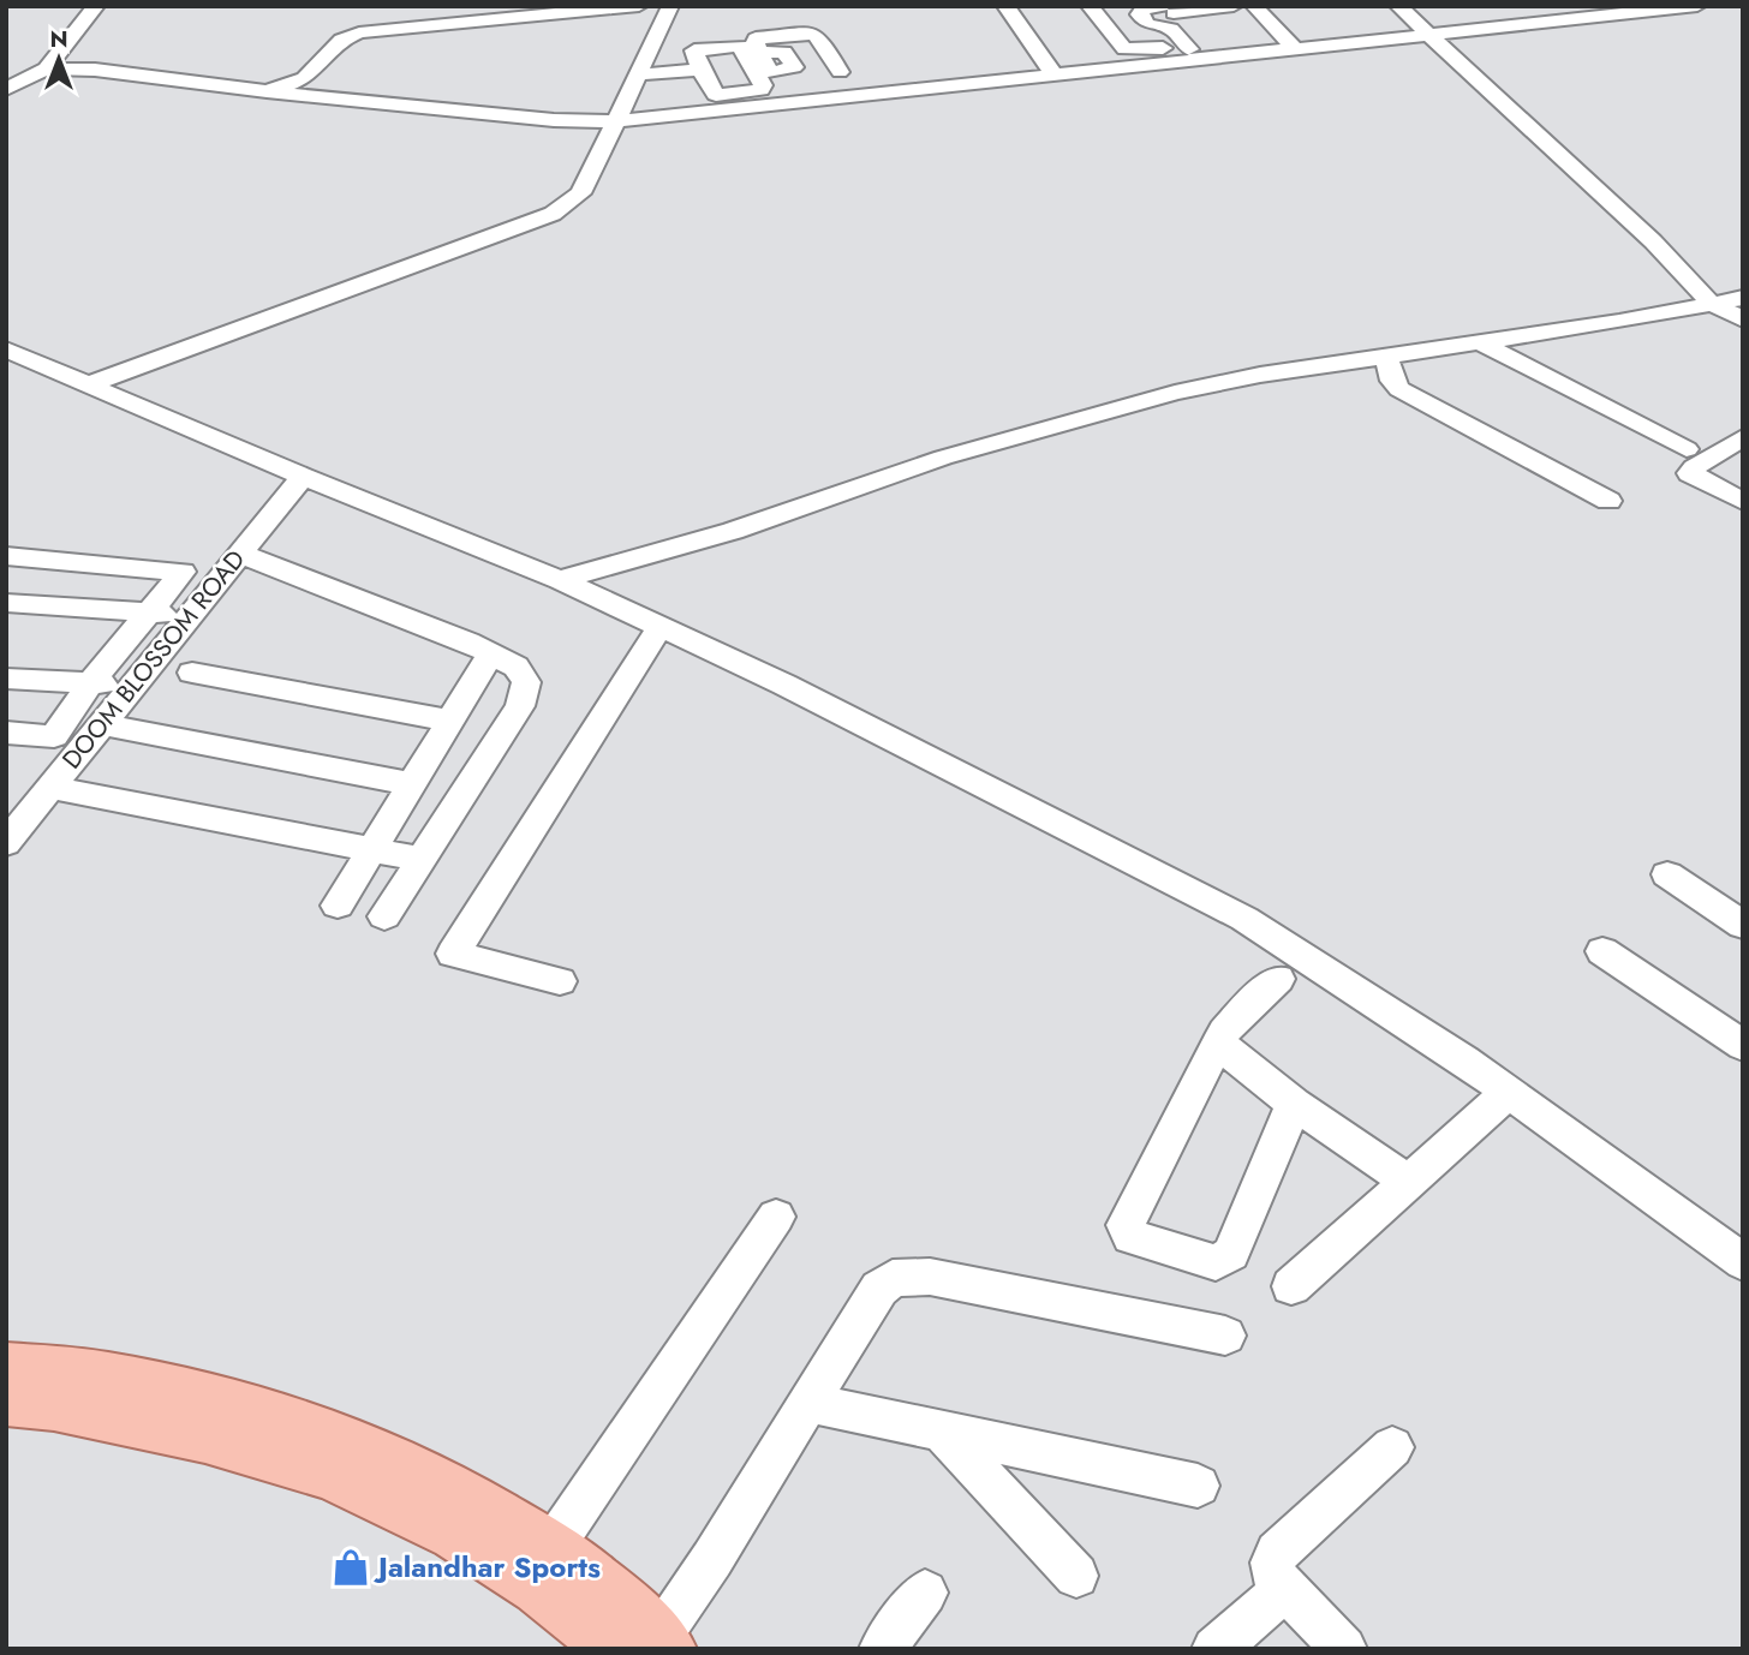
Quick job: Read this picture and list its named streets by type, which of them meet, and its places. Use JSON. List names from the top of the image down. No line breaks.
{"streets":{"street":["DOOM BLOSSOM ROAD"]},"places":{"shop":["Jalandhar Sports"]},"north":"top"}
